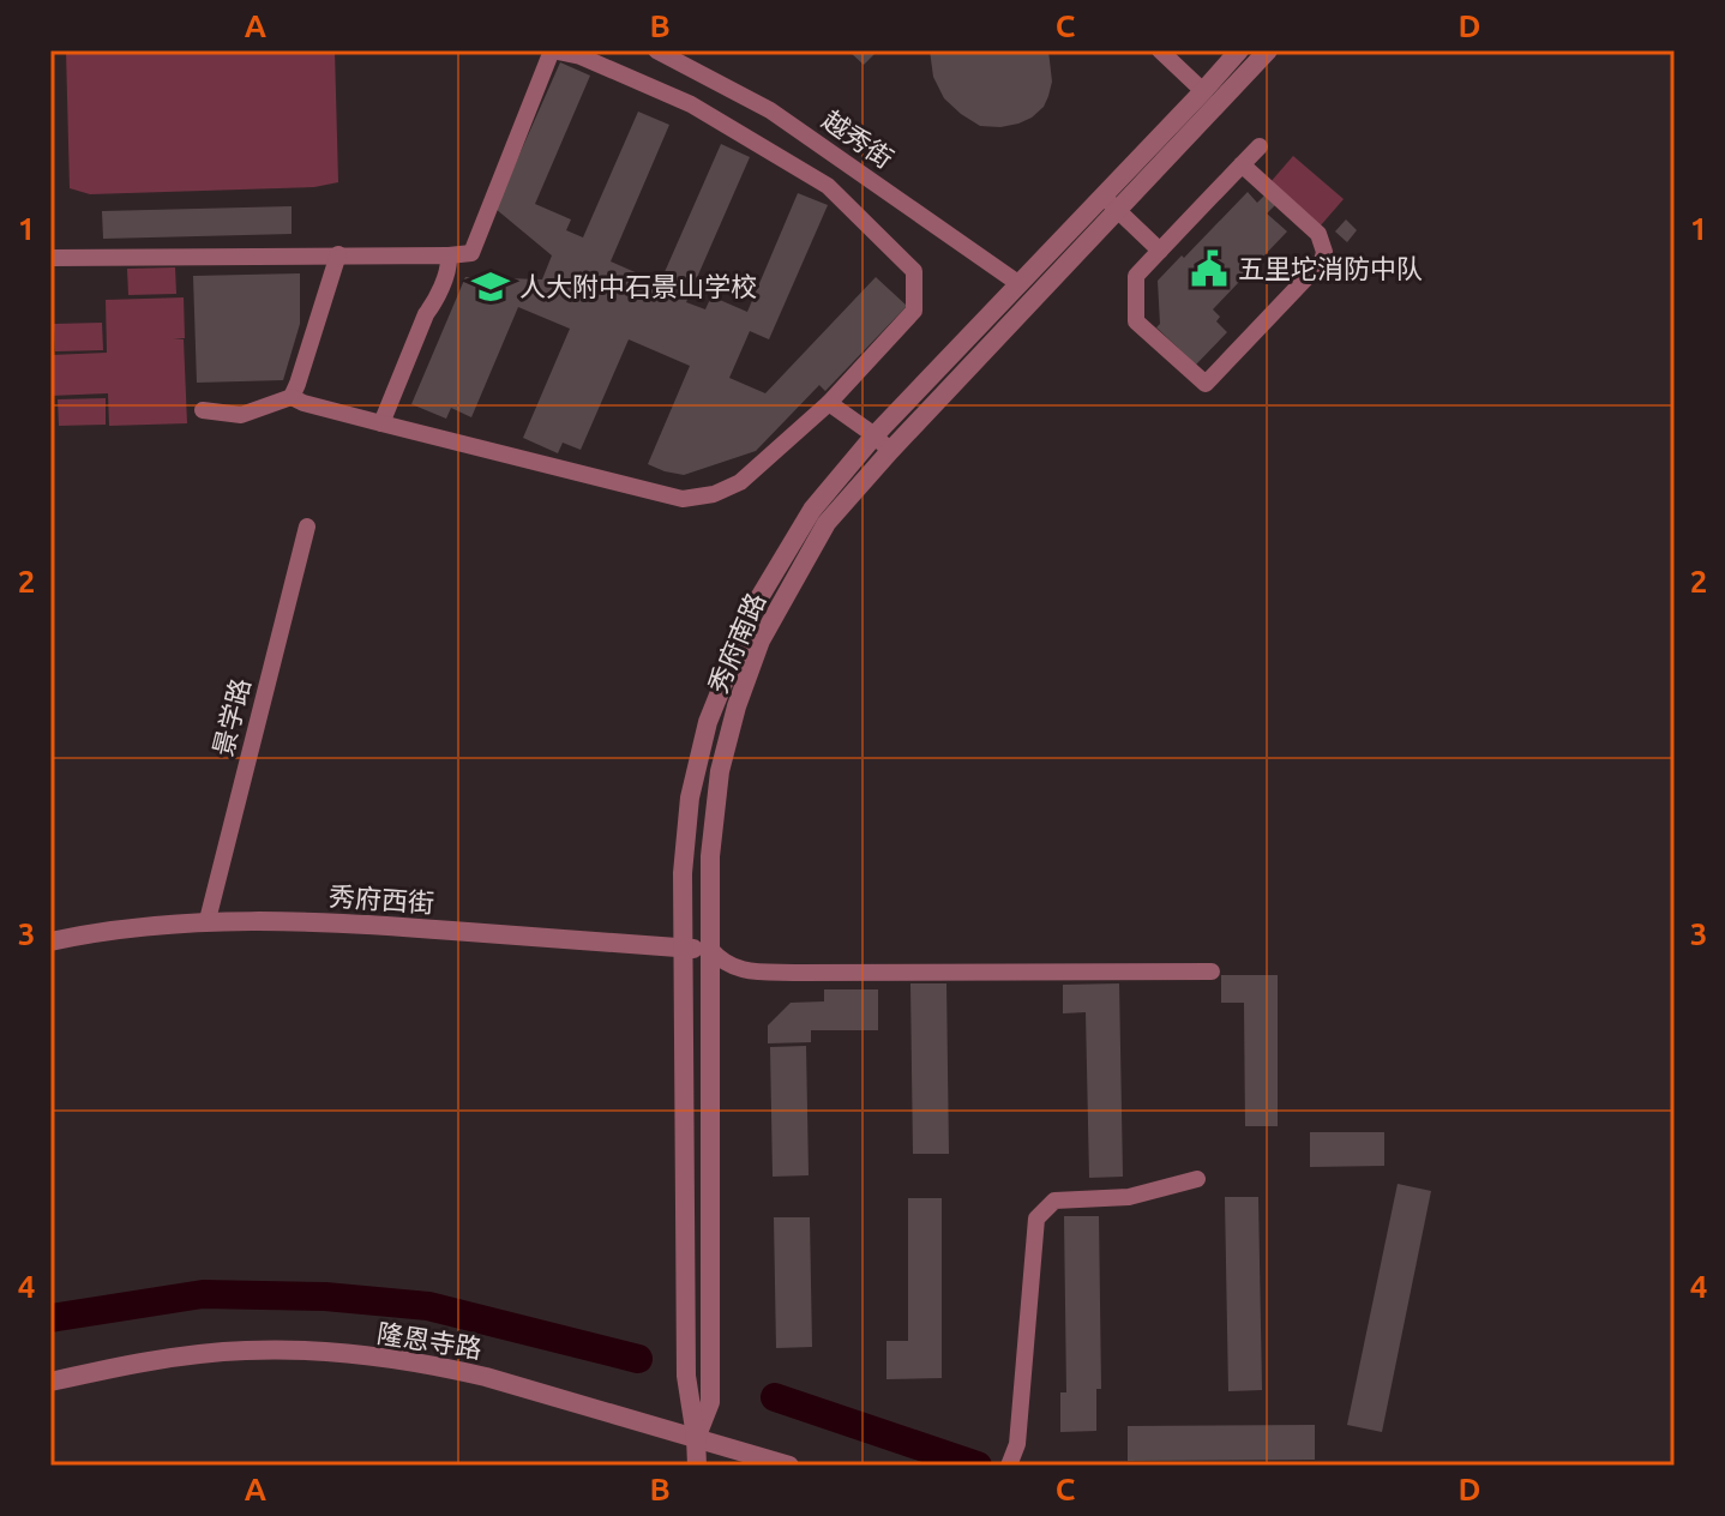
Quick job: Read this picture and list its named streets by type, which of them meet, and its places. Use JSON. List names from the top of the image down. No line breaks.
{"streets":{"street":["越秀街","秀府南路","景学路","秀府西街","隆恩寺路"]},"crossings":[["越秀街","秀府南路"],["秀府南路","秀府西街"],["秀府南路","隆恩寺路"],["景学路","秀府西街"]],"places":{"public building":["五里坨消防中队"],"school or university":["人大附中石景山学校"]},"grid":{"columns":["A","B","C","D"],"rows":["1","2","3","4"]}}
